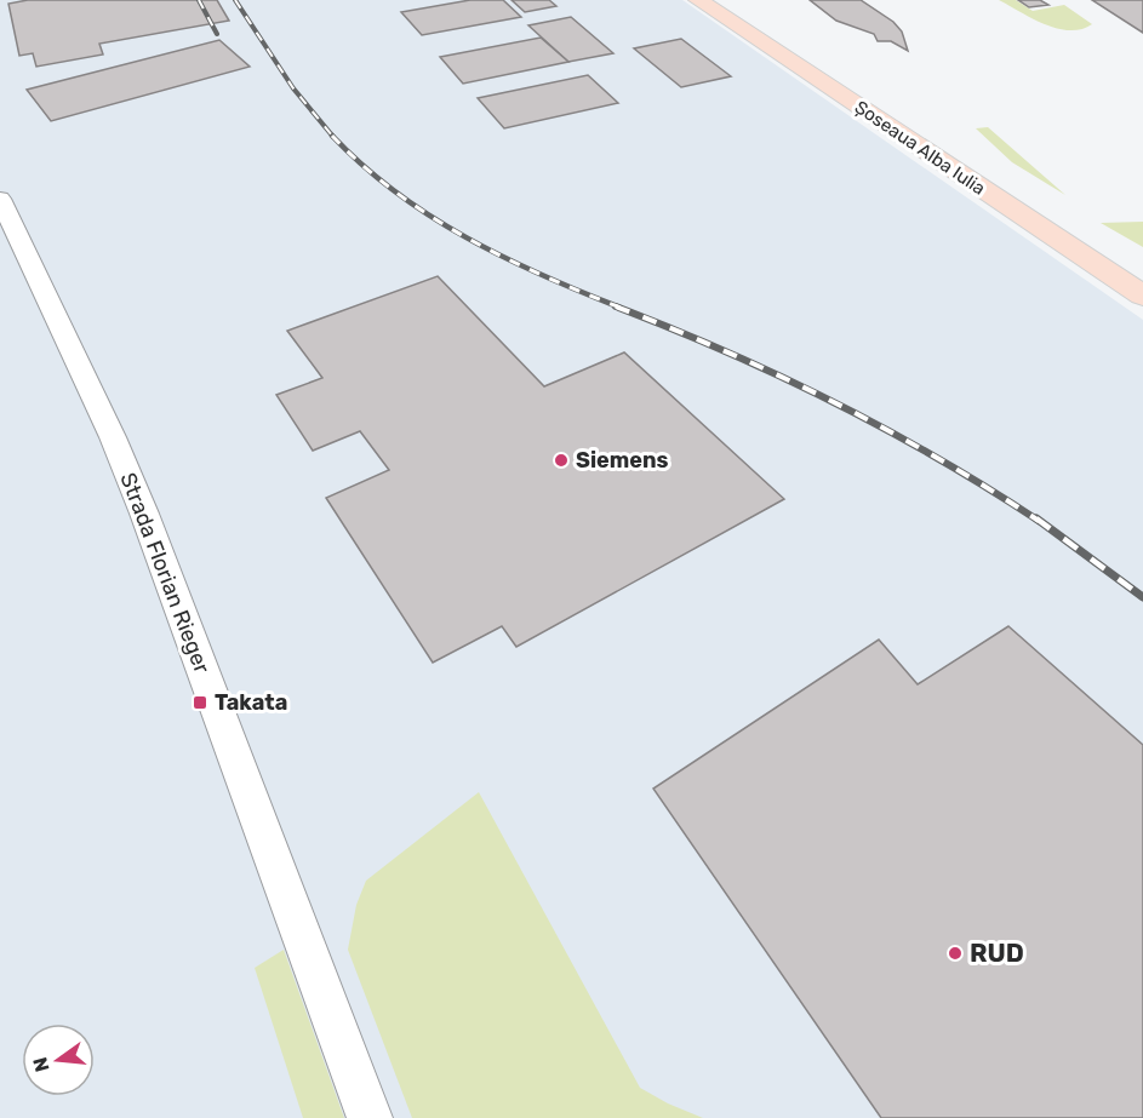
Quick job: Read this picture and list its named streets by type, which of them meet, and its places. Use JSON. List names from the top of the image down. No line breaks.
{"streets":{"main road":["Șoseaua Alba Iulia"],"street":["Strada Florian Rieger"]},"places":{"other":["Siemens","RUD"],"transit":["Takata"]},"north":"left"}
